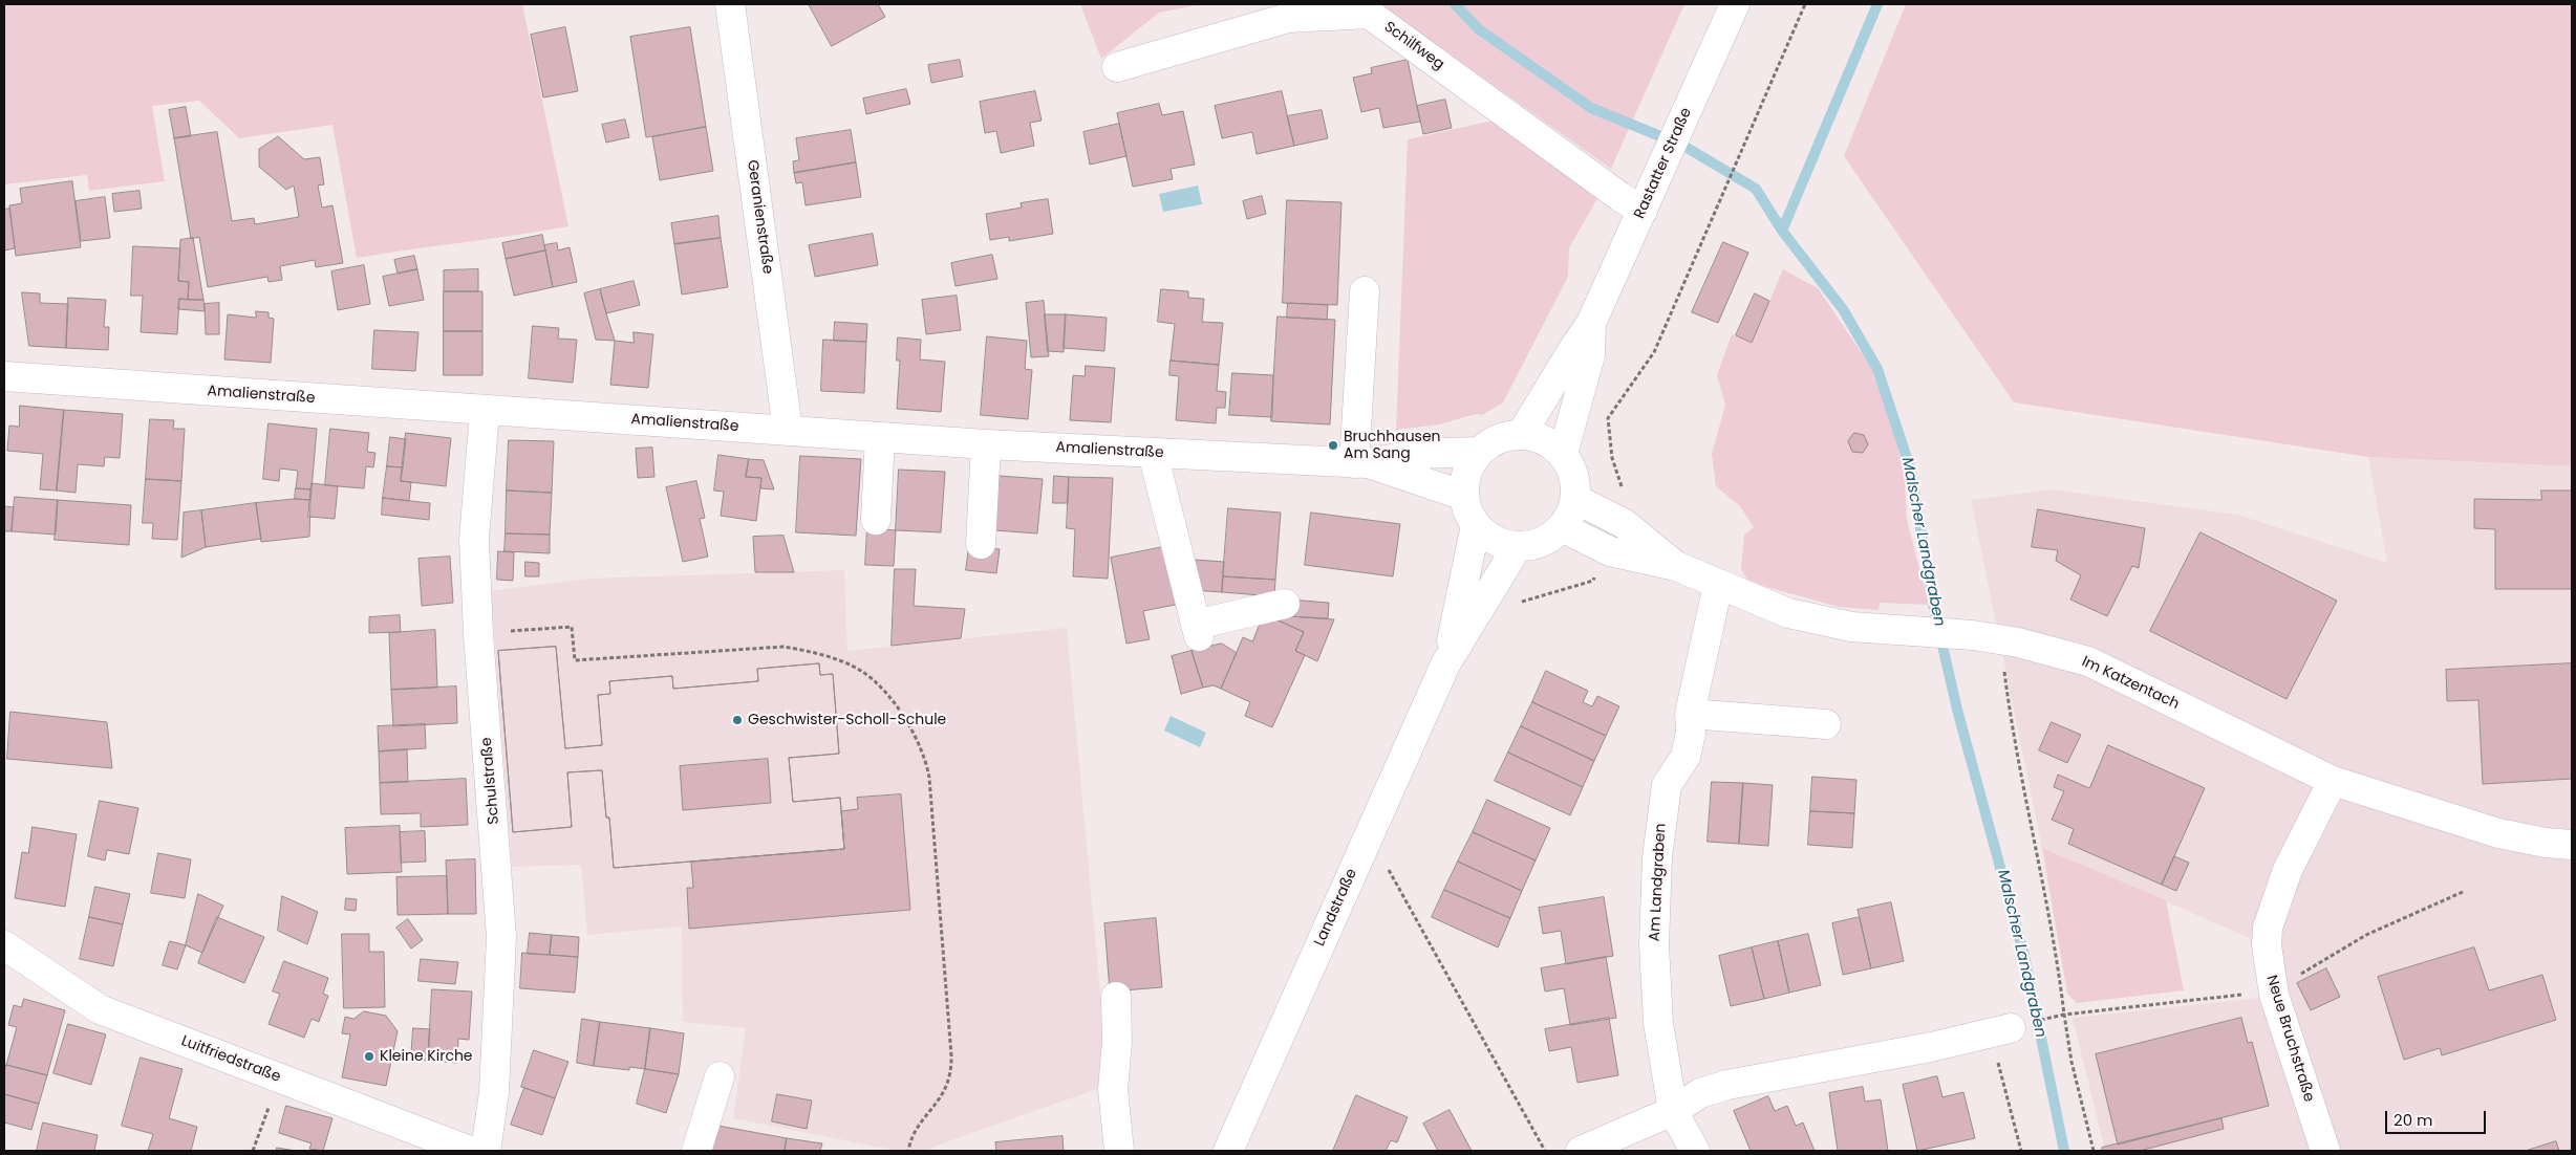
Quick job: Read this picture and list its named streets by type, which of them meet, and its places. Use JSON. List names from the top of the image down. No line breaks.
{"streets":{"street":["Schilfweg","Rastatter Straße","Geranienstraße","Amalienstraße","Im Katzentach","Schulstraße","Am Landgraben","Landstraße","Neue Bruchstraße","Luitfriedstraße"]},"crossings":[["Schilfweg","Rastatter Straße"],["Rastatter Straße","Amalienstraße"],["Rastatter Straße","Im Katzentach"],["Rastatter Straße","Landstraße"],["Geranienstraße","Amalienstraße"],["Amalienstraße","Im Katzentach"],["Amalienstraße","Schulstraße"],["Amalienstraße","Landstraße"],["Im Katzentach","Am Landgraben"],["Im Katzentach","Landstraße"],["Im Katzentach","Neue Bruchstraße"]],"water":["Malscher Landgraben"],"places":["Bruchhausen Am Sang","Geschwister-Scholl-Schule","Kleine Kirche"],"scale_bar":"20 m"}
